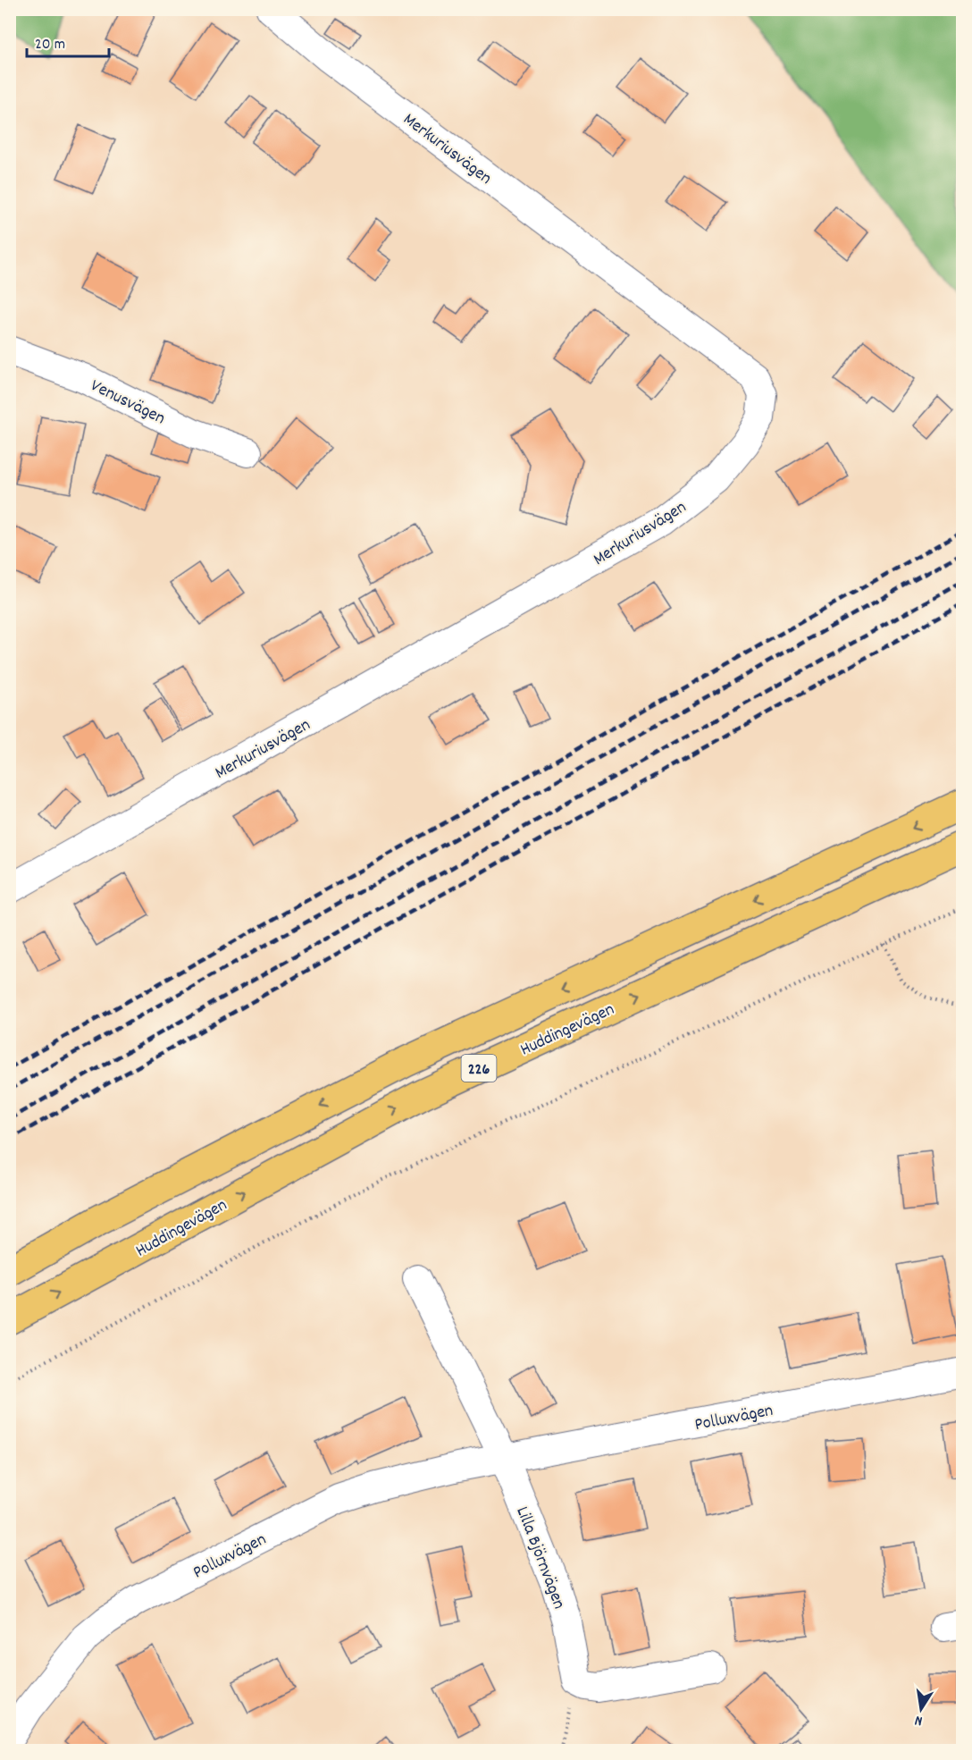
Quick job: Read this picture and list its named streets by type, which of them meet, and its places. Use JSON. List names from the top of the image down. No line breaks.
{"streets":{"main road":["Huddingevägen","226"],"street":["Merkuriusvägen","Venusvägen","Polluxvägen","Lilla Björnvägen"]},"crossings":[["Polluxvägen","Lilla Björnvägen"]],"scale_bar":"20 m","north":"bottom"}
